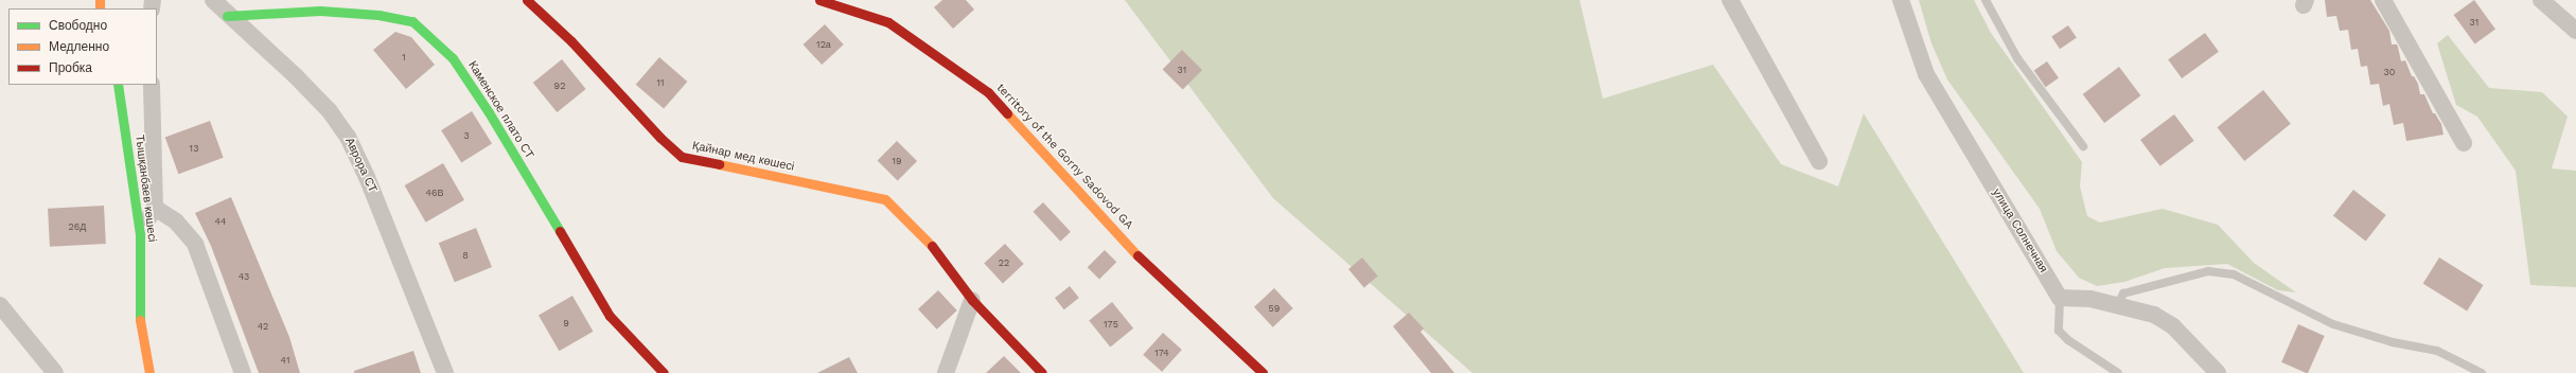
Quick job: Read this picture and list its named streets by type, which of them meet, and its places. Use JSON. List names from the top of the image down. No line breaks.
{"streets":{"street":["Каменское плато СТ","Қайнар мед көшесі","territory of the Gorny Sadovod GA","Аврора СТ","Тышқанбаев көшесі","улица Солнечная"]},"crossings":[["Каменское плато СТ","Аврора СТ"]],"house_numbers":["31","12а","1","31","30","11","92","3","13","19","46В","44","26Д","8","22","43","59","9","175","42","174","41"],"legend":["Свободно","Медленно","Пробка"]}
